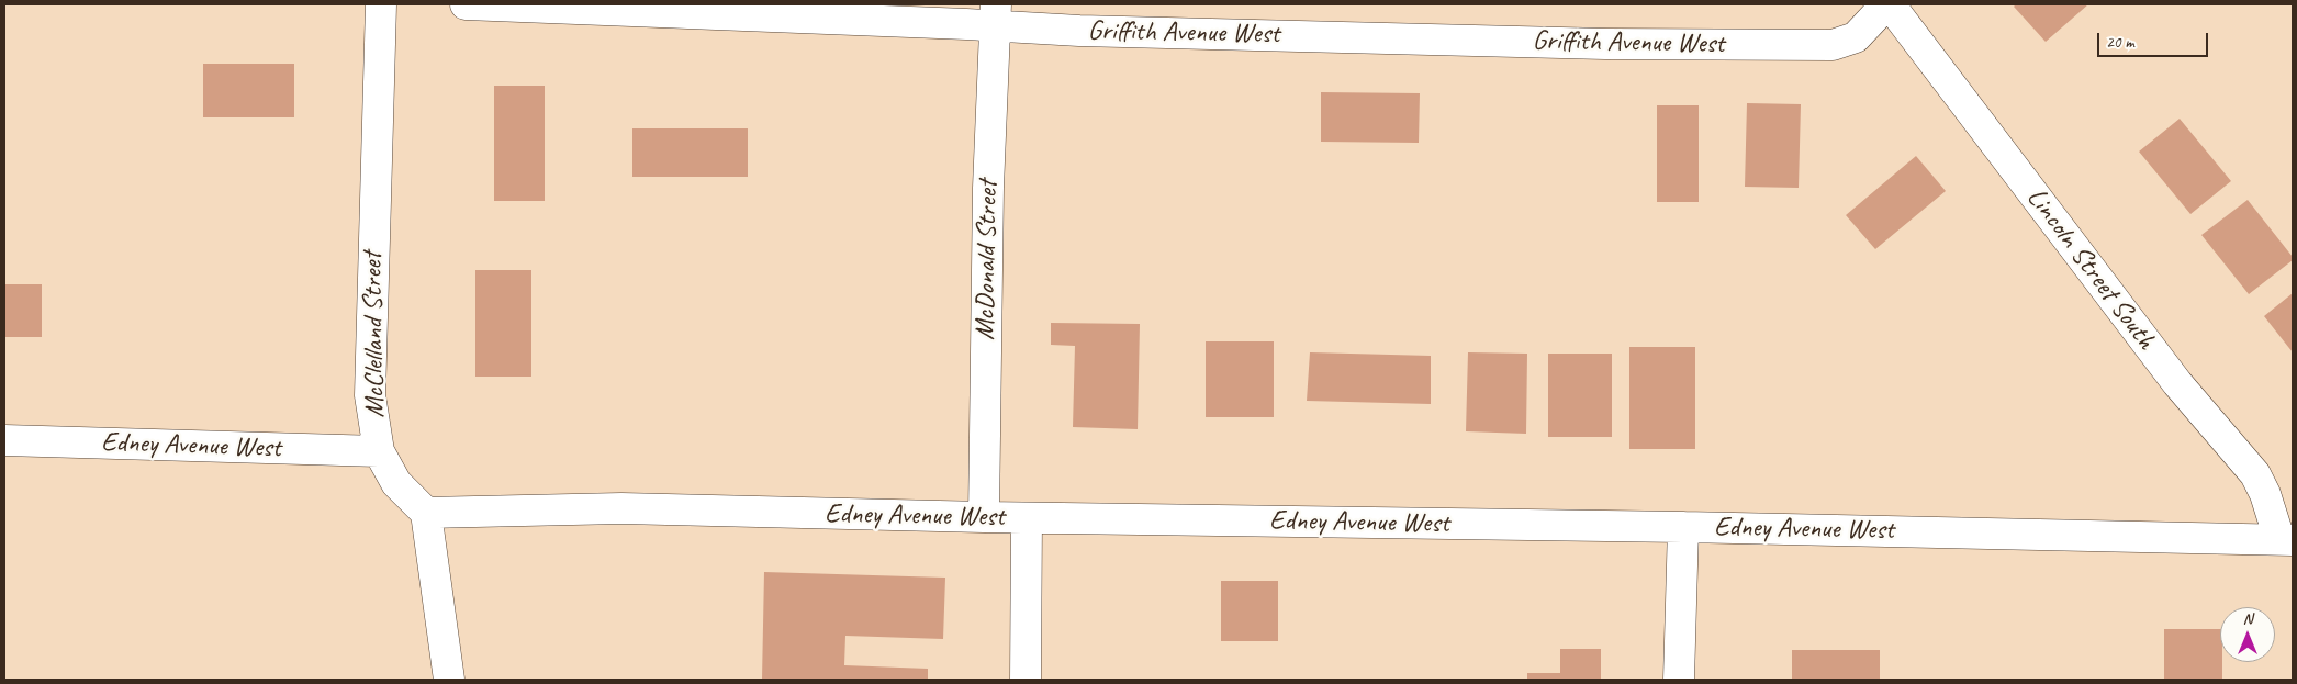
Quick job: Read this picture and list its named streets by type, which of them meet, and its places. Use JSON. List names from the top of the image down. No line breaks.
{"streets":{"street":["Griffith Avenue West","McDonald Street","Lincoln Street South","McClelland Street","Edney Avenue West"]},"crossings":[["Griffith Avenue West","McDonald Street"],["Griffith Avenue West","Lincoln Street South"],["McDonald Street","Edney Avenue West"],["Lincoln Street South","Edney Avenue West"],["McClelland Street","Edney Avenue West"]],"scale_bar":"20 m","north":"top"}
